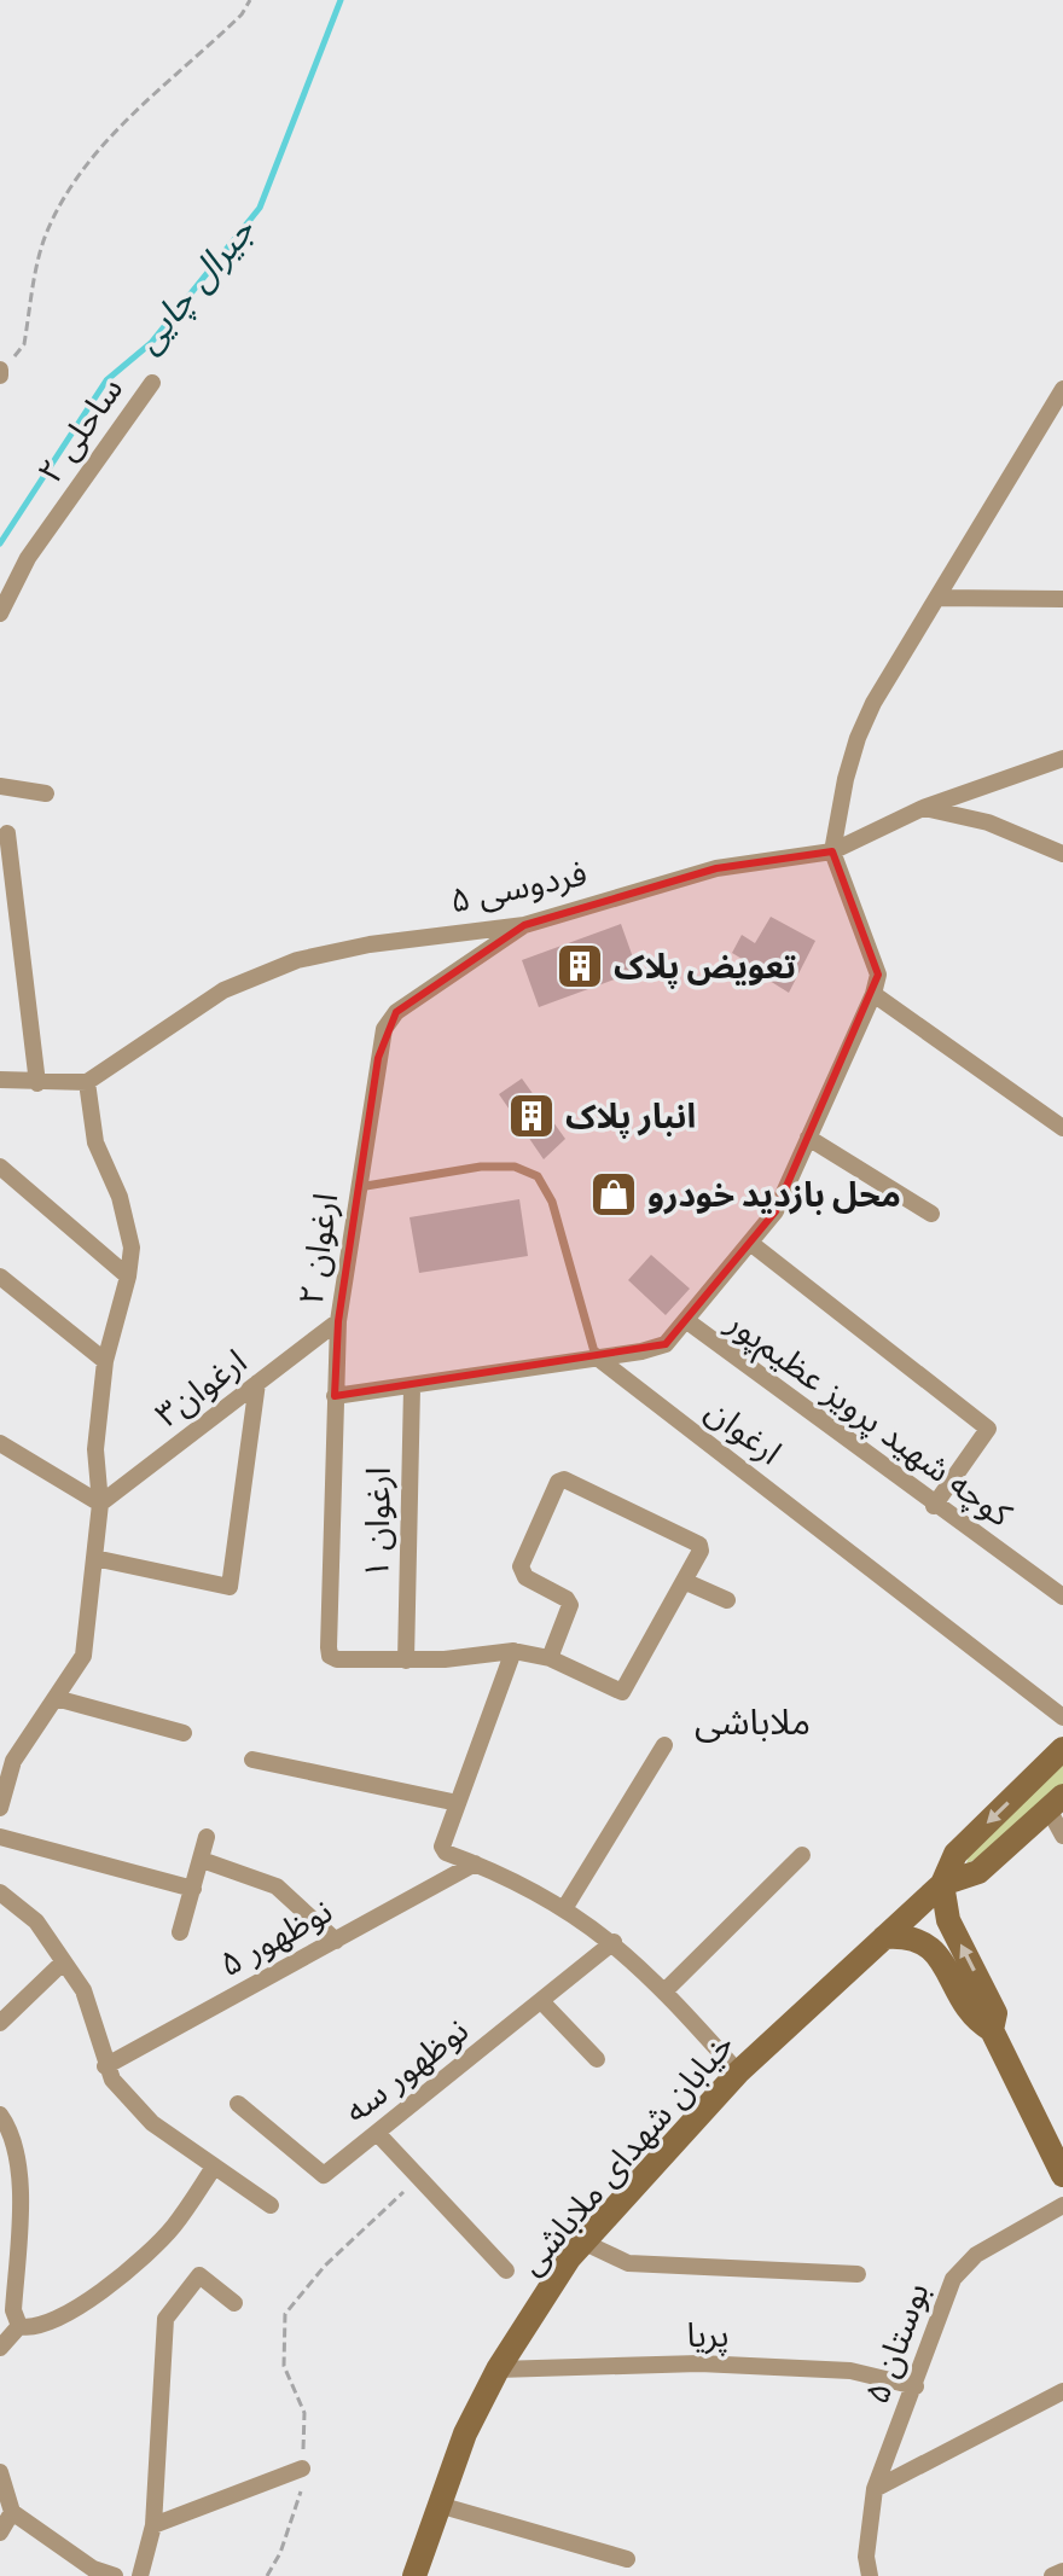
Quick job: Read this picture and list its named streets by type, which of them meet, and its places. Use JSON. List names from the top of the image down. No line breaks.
{"streets":{"street":["ساحلی ۲","فردوسی ۵","ارغوان ۲","ارغوان۳","کوچه شهید پرویز عظیم‌پور","ارغوان","ارغوان ۱","نوظهور ۵","نوظهور سه","خیابان شهدای ملاباشی","پریا","بوستان ۵"]},"crossings":[["فردوسی ۵","ارغوان ۲"],["ارغوان ۲","ارغوان۳"],["ارغوان ۲","ارغوان ۱"],["خیابان شهدای ملاباشی","پریا"],["پریا","بوستان ۵"]],"districts":["ملاباشی"],"water":["جیرال چایی"],"places":{"building":["تعویض پلاک","انبار پلاک"],"shop":["محل بازدید خودرو"]}}
